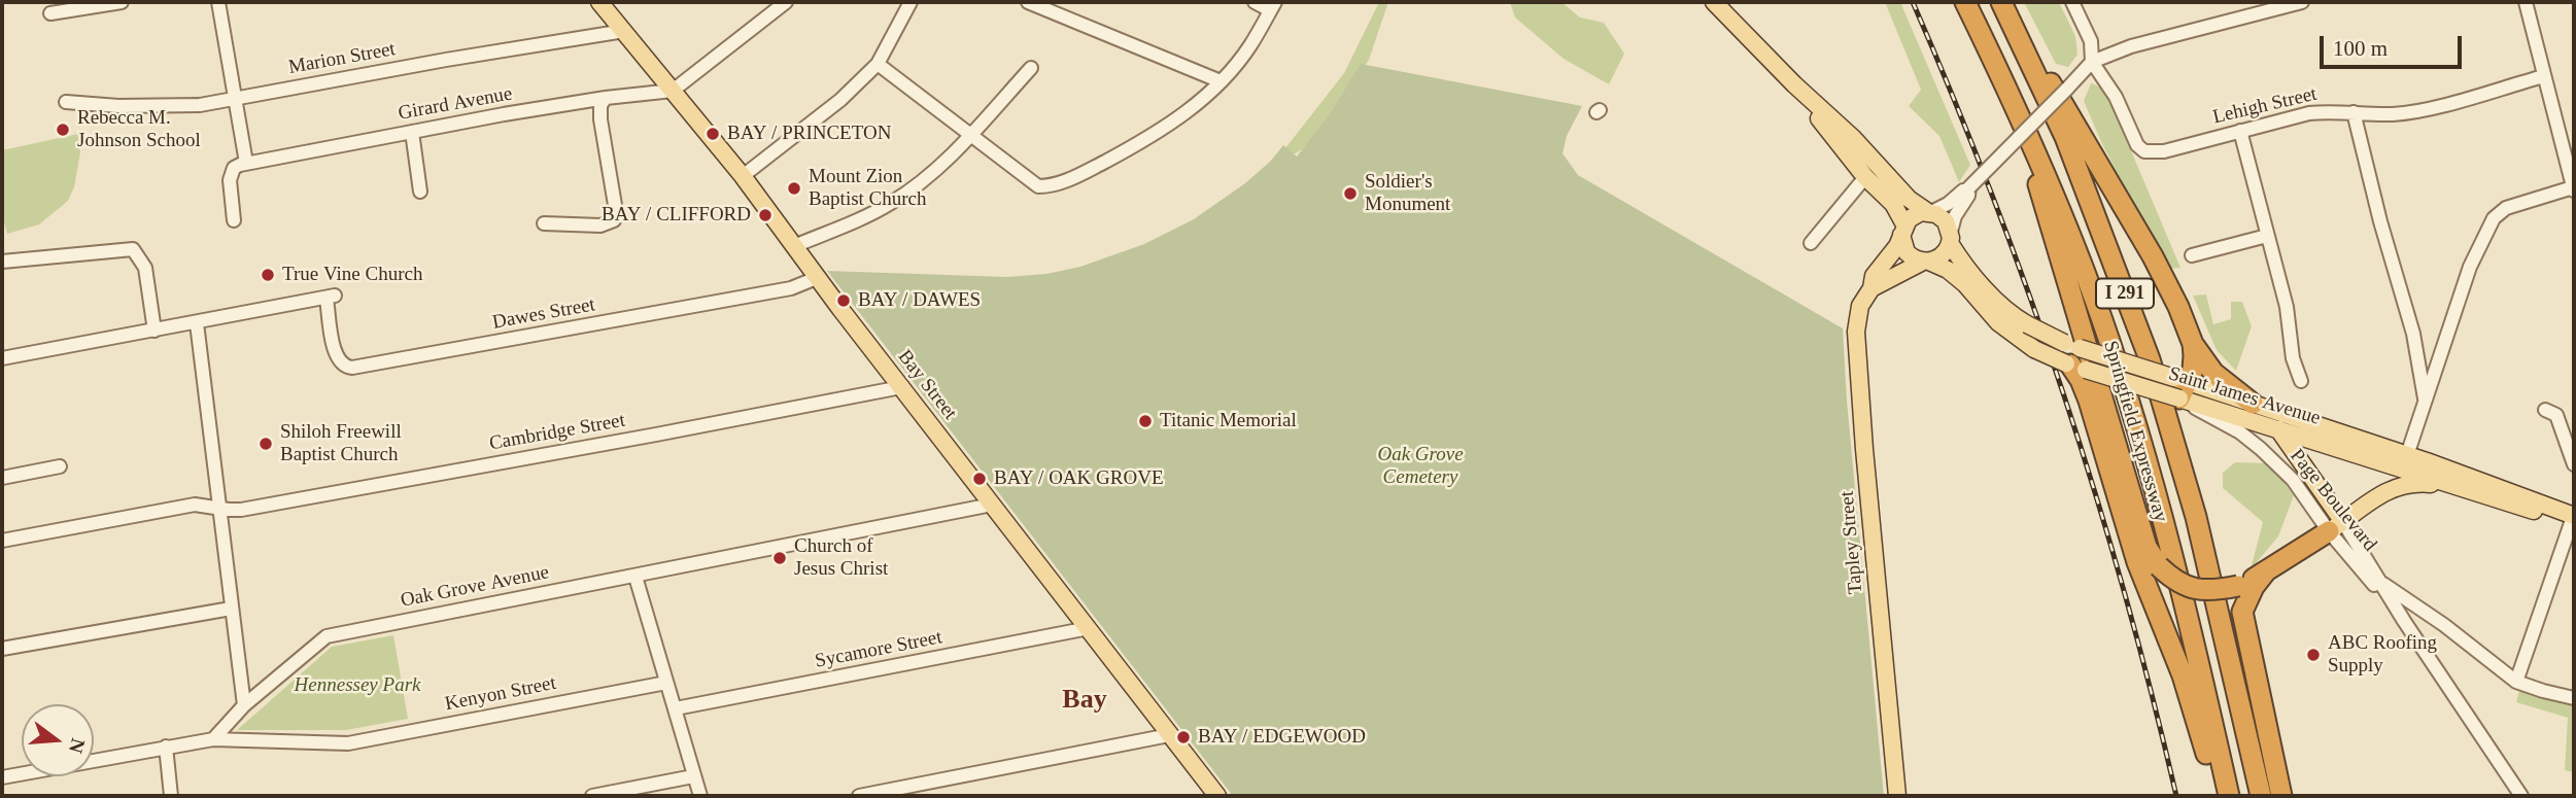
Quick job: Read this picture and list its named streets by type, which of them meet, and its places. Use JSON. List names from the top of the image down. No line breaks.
{"streets":{"highway":["I 291","Springfield Expressway"],"main road":["Bay Street","Saint James Avenue","Page Boulevard","Tapley Street"],"street":["Marion Street","Girard Avenue","Lehigh Street","Dawes Street","Cambridge Street","Oak Grove Avenue","Sycamore Street","Kenyon Street"]},"crossings":[["Marion Street","Bay Street"],["Girard Avenue","Bay Street"],["Dawes Street","Bay Street"],["Bay Street","Cambridge Street"],["Bay Street","Oak Grove Avenue"],["Bay Street","Sycamore Street"],["Saint James Avenue","Page Boulevard"],["Saint James Avenue","Tapley Street"],["Oak Grove Avenue","Kenyon Street"]],"districts":["Bay"],"parks":["Oak Grove Cemetery","Hennessey Park"],"places":["Rebecca M. Johnson School","BAY / PRINCETON","Mount Zion Baptist Church","Soldier's Monument","BAY / CLIFFORD","True Vine Church","BAY / DAWES","Titanic Memorial","Shiloh Freewill Baptist Church","BAY / OAK GROVE","Church of Jesus Christ","ABC Roofing Supply","BAY / EDGEWOOD"],"scale_bar":"100 m","north":"right"}
